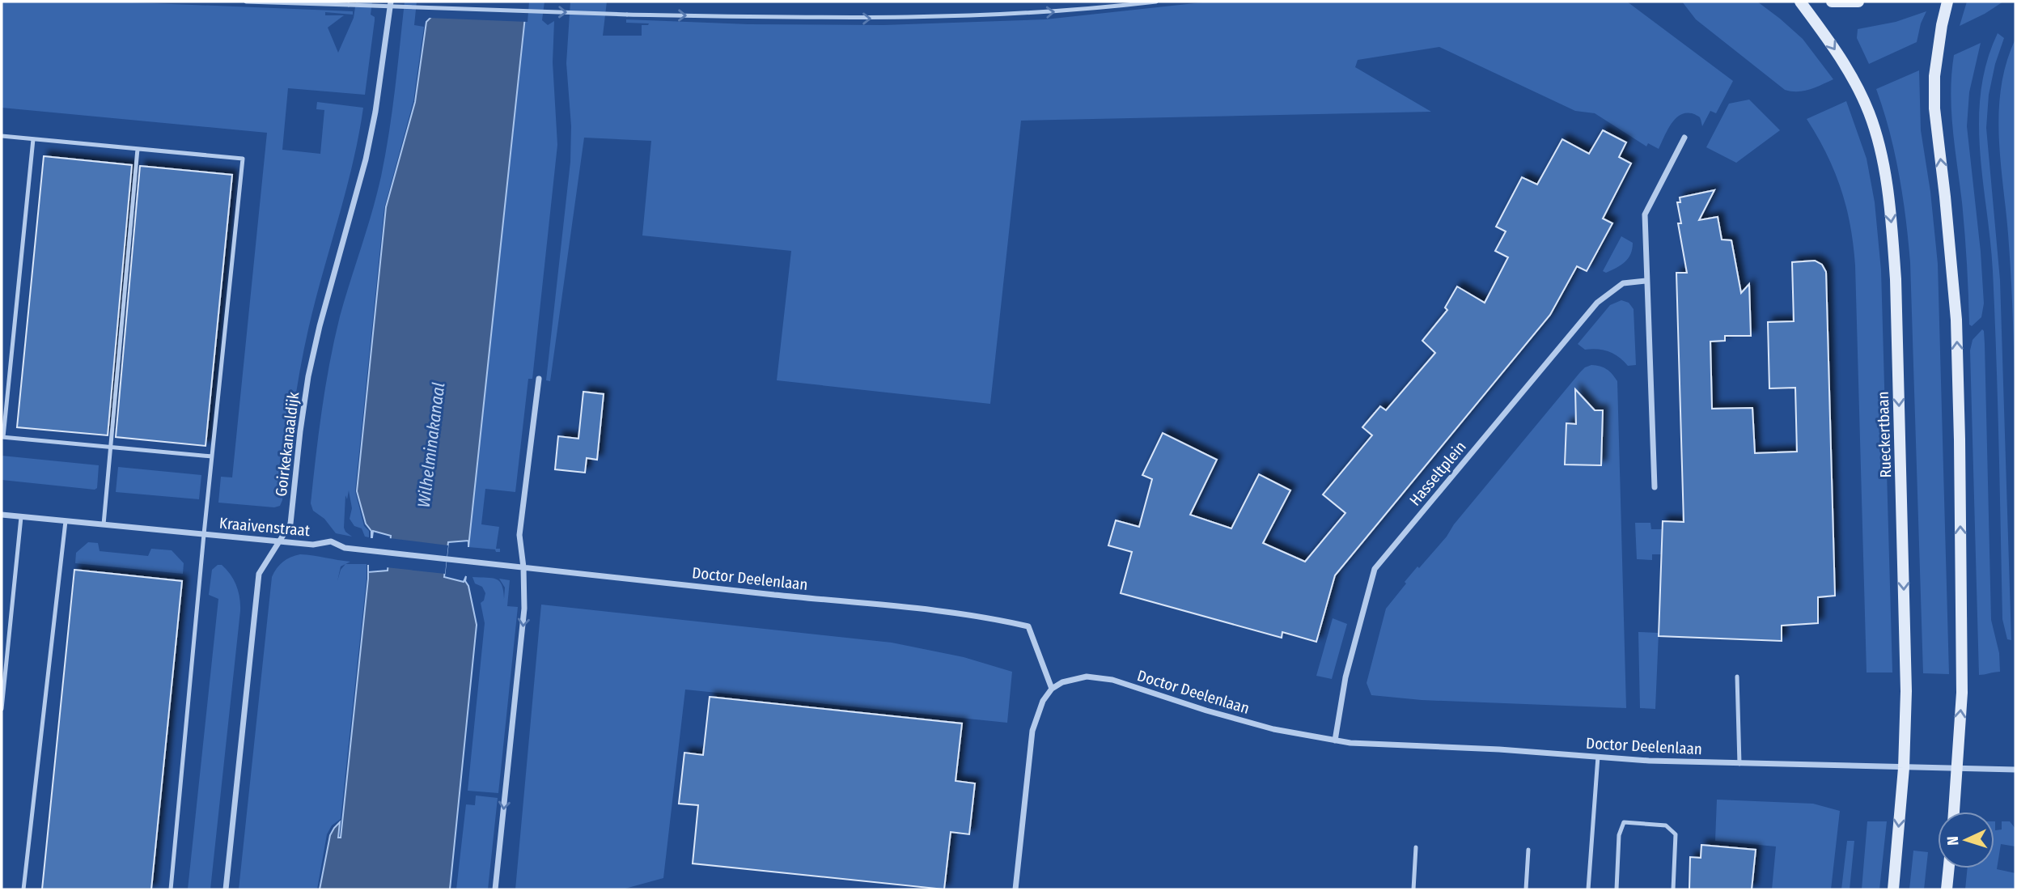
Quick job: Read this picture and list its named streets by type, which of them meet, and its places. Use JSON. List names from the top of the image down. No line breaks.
{"streets":{"main road":["Rueckertbaan"],"street":["Goirkekanaaldijk","Hasseltplein","Kraaivenstraat","Doctor Deelenlaan"]},"crossings":[["Rueckertbaan","Doctor Deelenlaan"],["Goirkekanaaldijk","Kraaivenstraat"],["Hasseltplein","Doctor Deelenlaan"],["Kraaivenstraat","Doctor Deelenlaan"]],"water":["Wilhelminakanaal"],"north":"left"}
